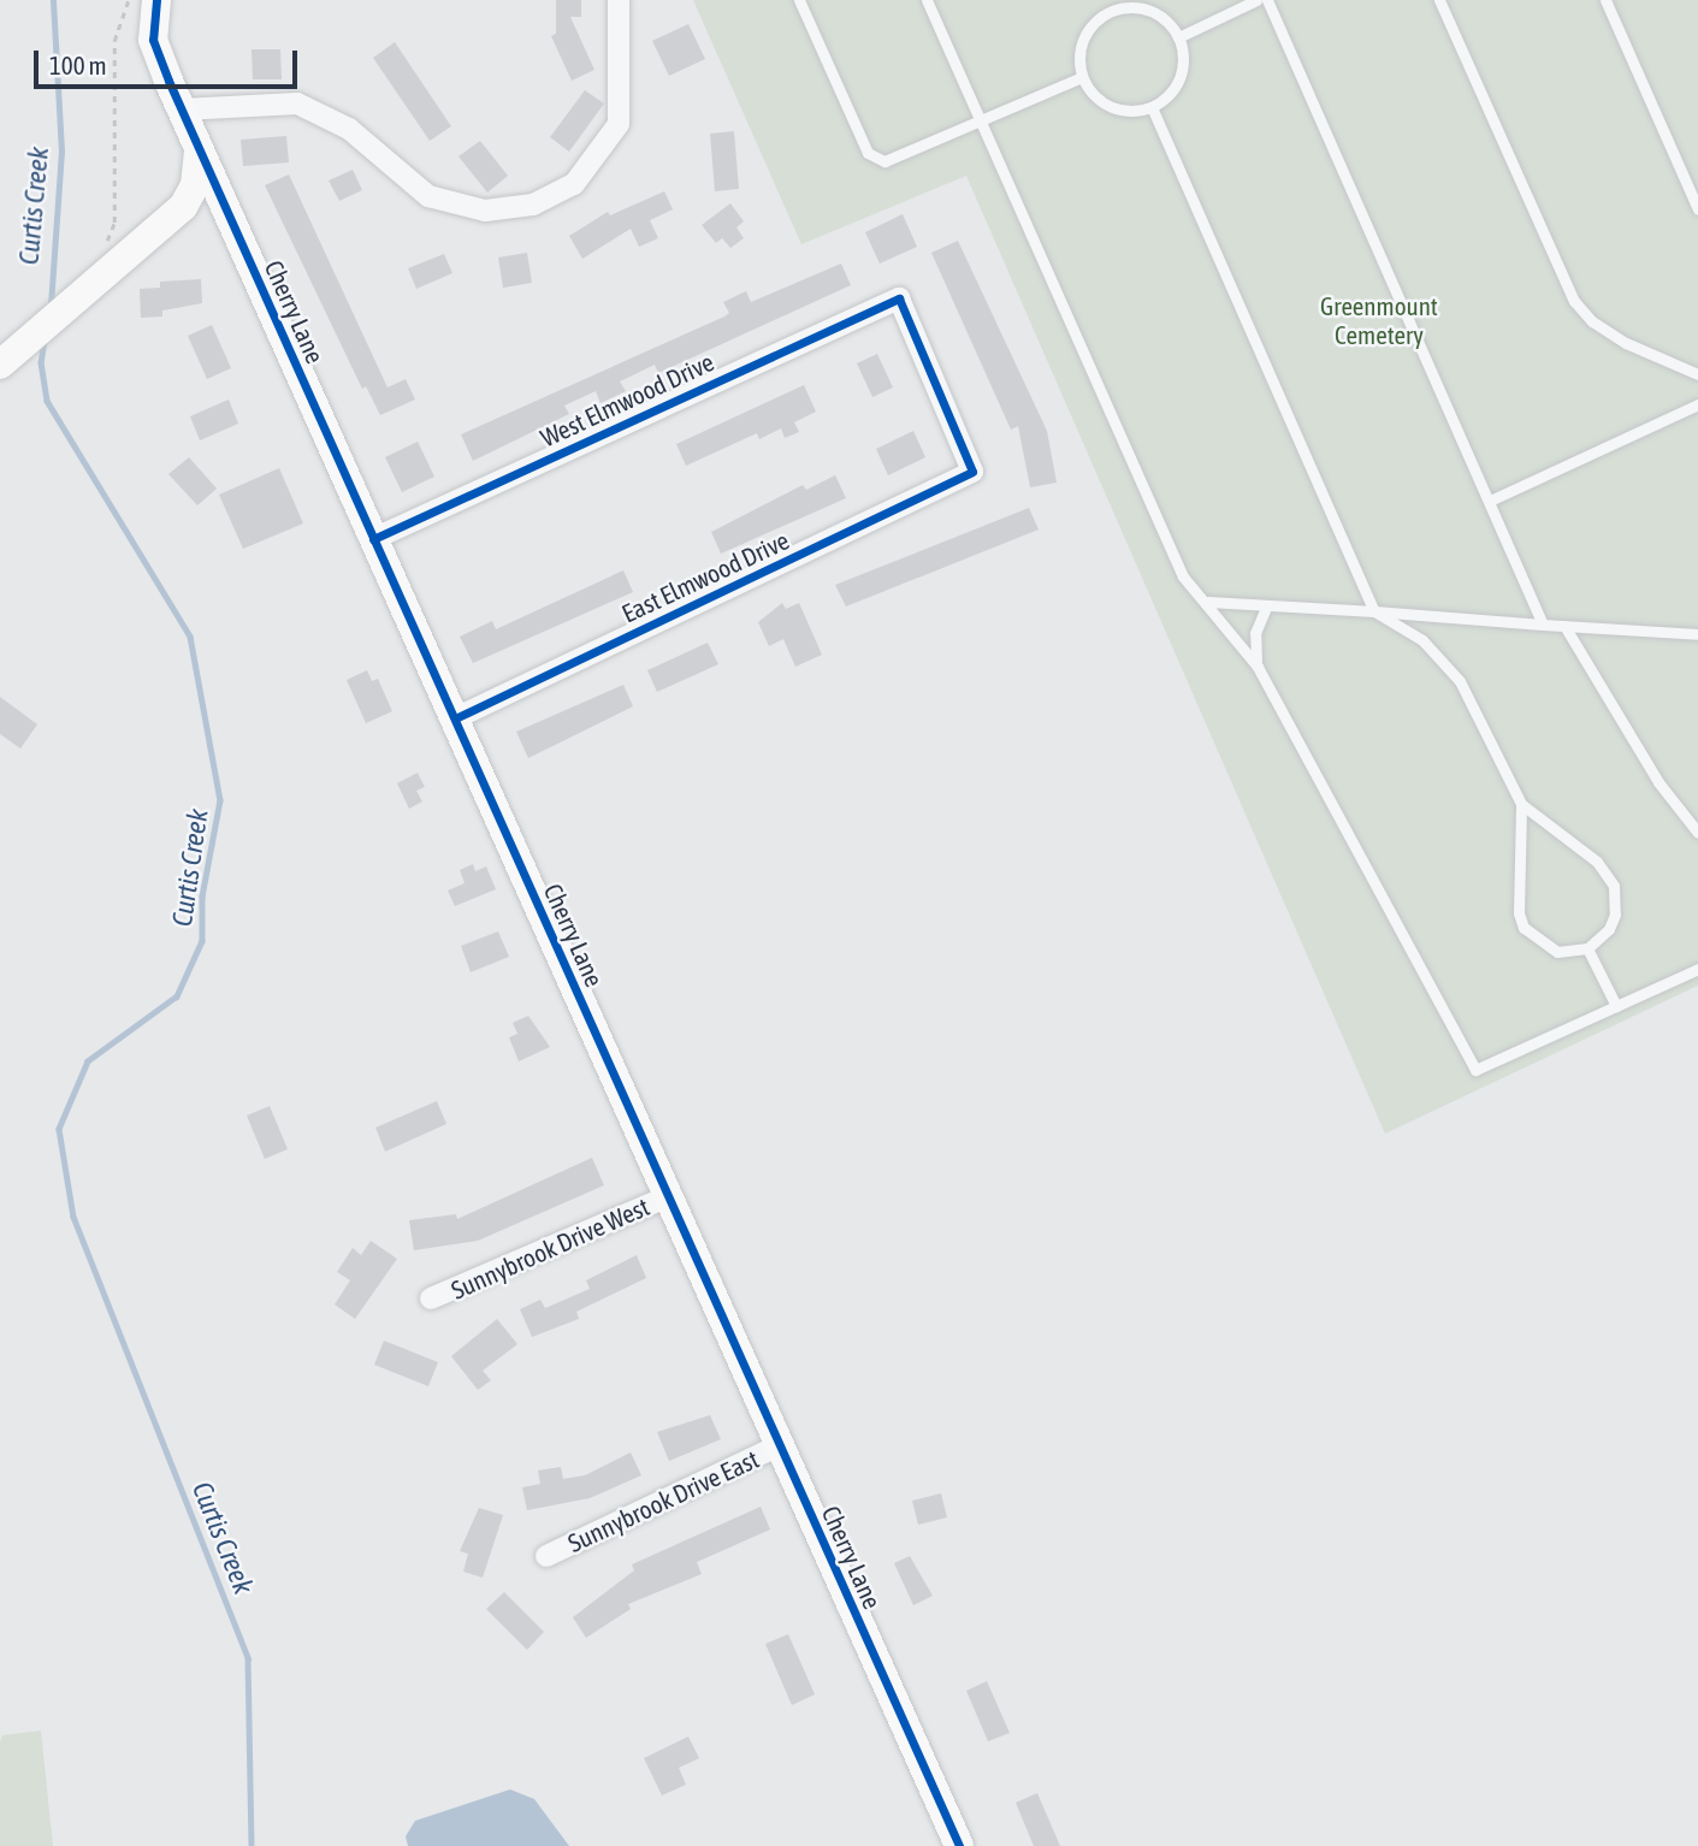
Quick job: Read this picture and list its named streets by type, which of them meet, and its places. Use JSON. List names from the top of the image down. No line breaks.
{"streets":{"street":["Cherry Lane","West Elmwood Drive","East Elmwood Drive","Sunnybrook Drive West","Sunnybrook Drive East"]},"crossings":[["Cherry Lane","West Elmwood Drive"],["Cherry Lane","East Elmwood Drive"],["Cherry Lane","Sunnybrook Drive West"],["Cherry Lane","Sunnybrook Drive East"],["West Elmwood Drive","East Elmwood Drive"]],"water":["Curtis Creek"],"parks":["Greenmount Cemetery"],"scale_bar":"100 m"}
